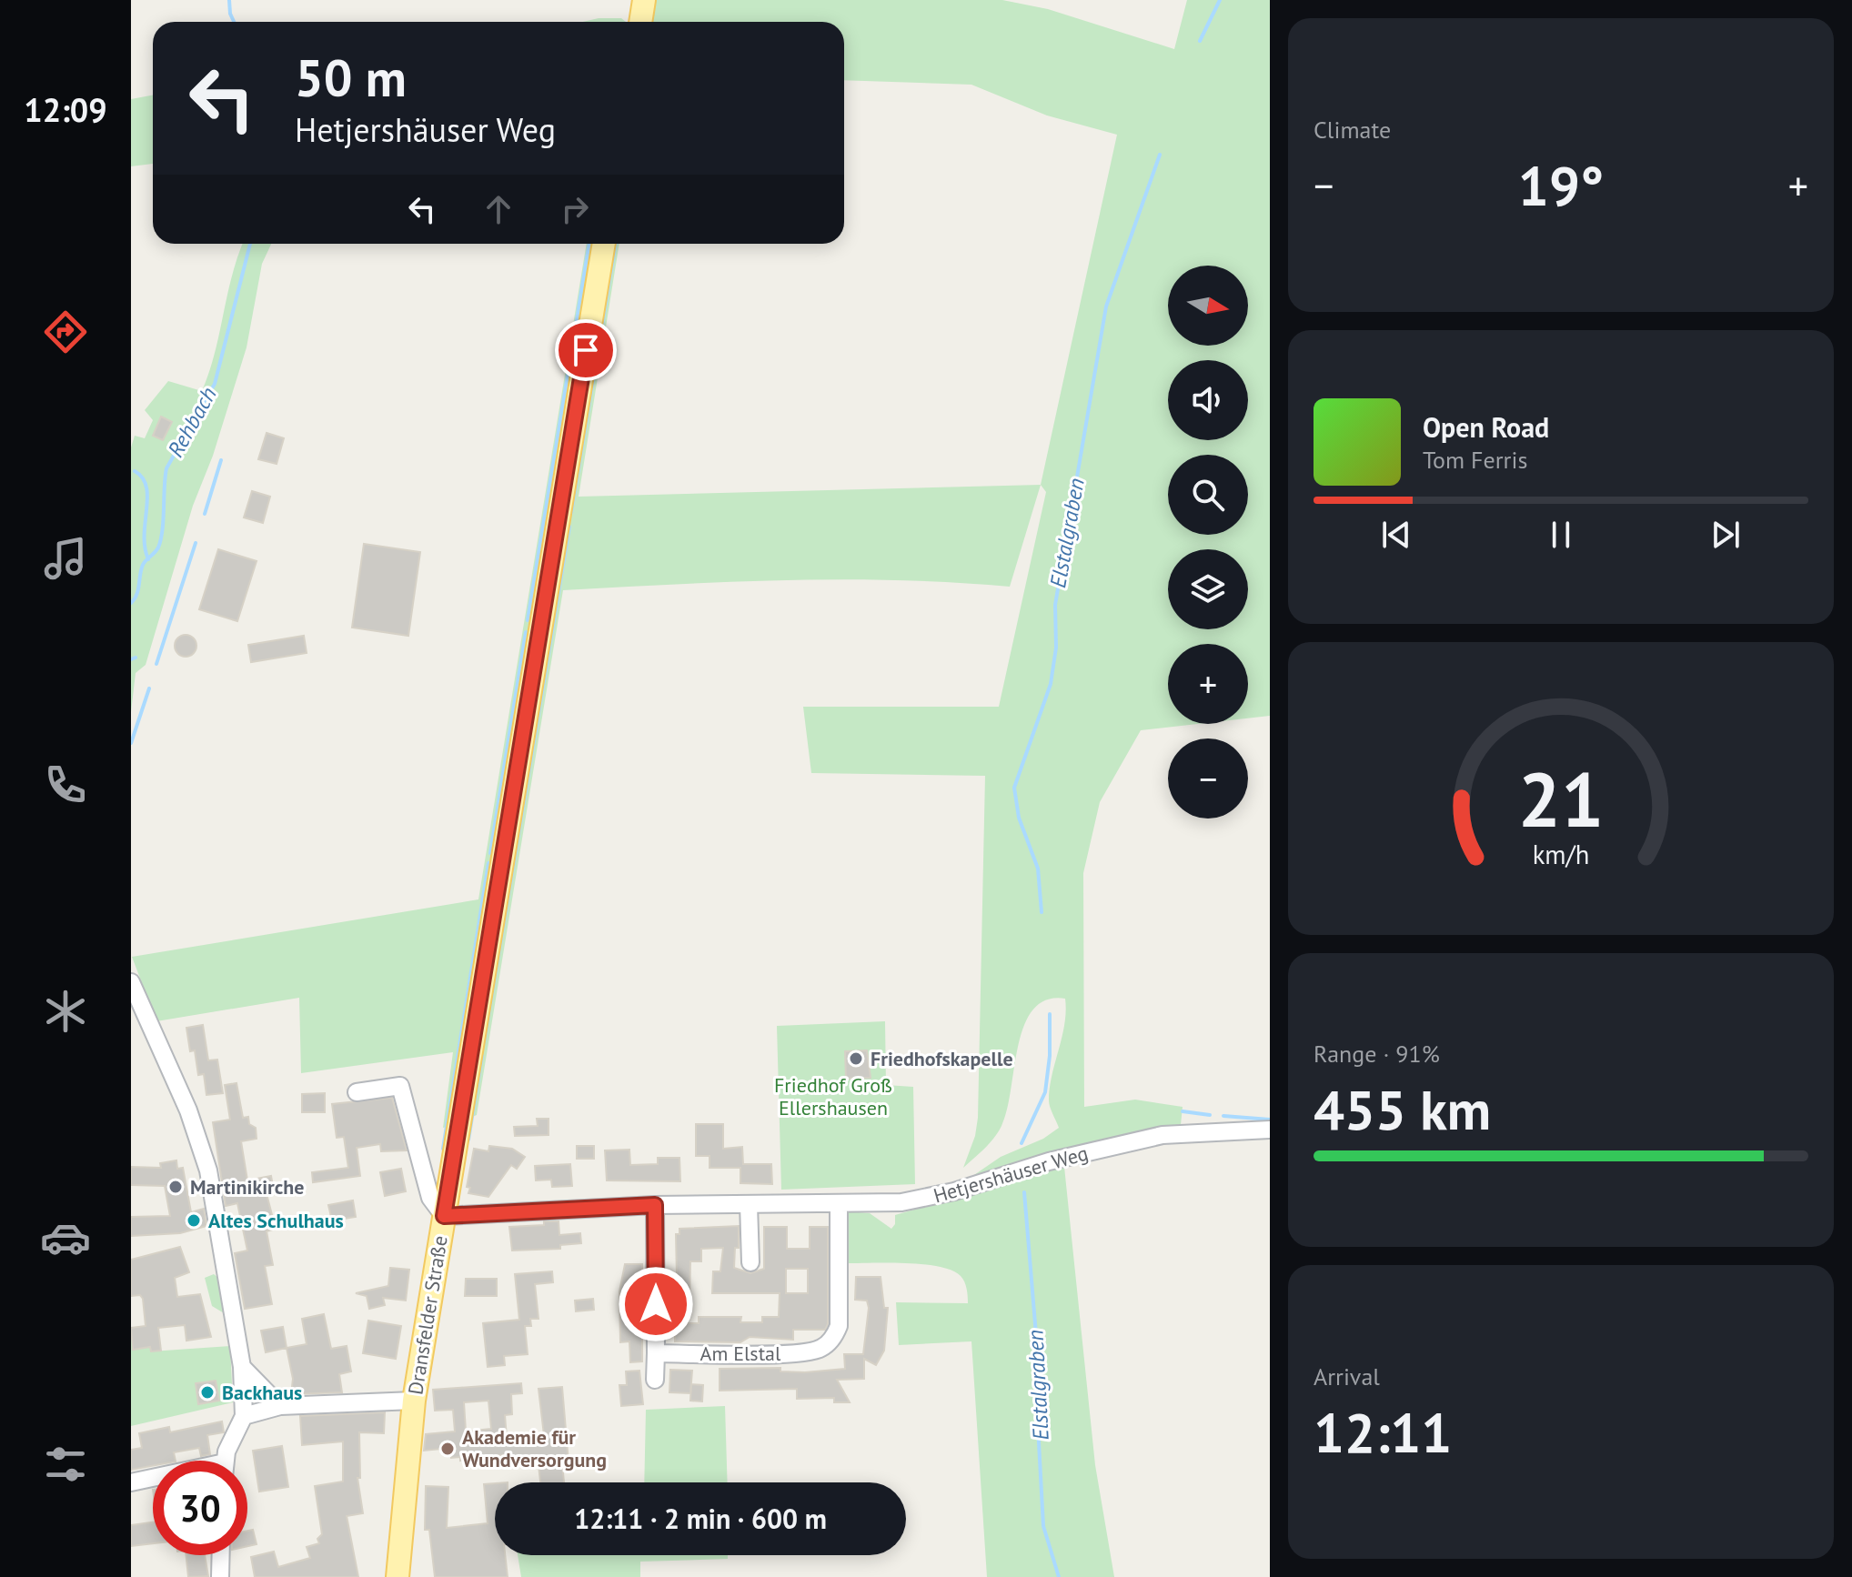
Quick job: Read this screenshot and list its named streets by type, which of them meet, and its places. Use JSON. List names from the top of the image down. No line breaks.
{"streets":{"main road":["Dransfelder Straße"],"street":["Hetjershäuser Weg","Am Elstal"]},"crossings":[["Hetjershäuser Weg","Dransfelder Straße"],["Hetjershäuser Weg","Am Elstal"]],"water":["Rehbach","Elstalgraben"],"parks":["Friedhof Groß Ellershausen"],"places":["Friedhofskapelle","Martinikirche","Altes Schulhaus","Backhaus","Akademie für Wundversorgung"],"north":"right","page":{"tabs":"12:09","tile":["Climate",["Range · 91%","455 km"],["Arrival","12:11"]],"turn":["50 m","Hetjershäuser Weg"],"heat":["−","19°","+"],"map_buttons":["+","−"],"song":["Open Road","Tom Ferris"],"limit":"30","trip":"12:11 · 2 min · 600 m","gauge":["21","km/h"]}}
